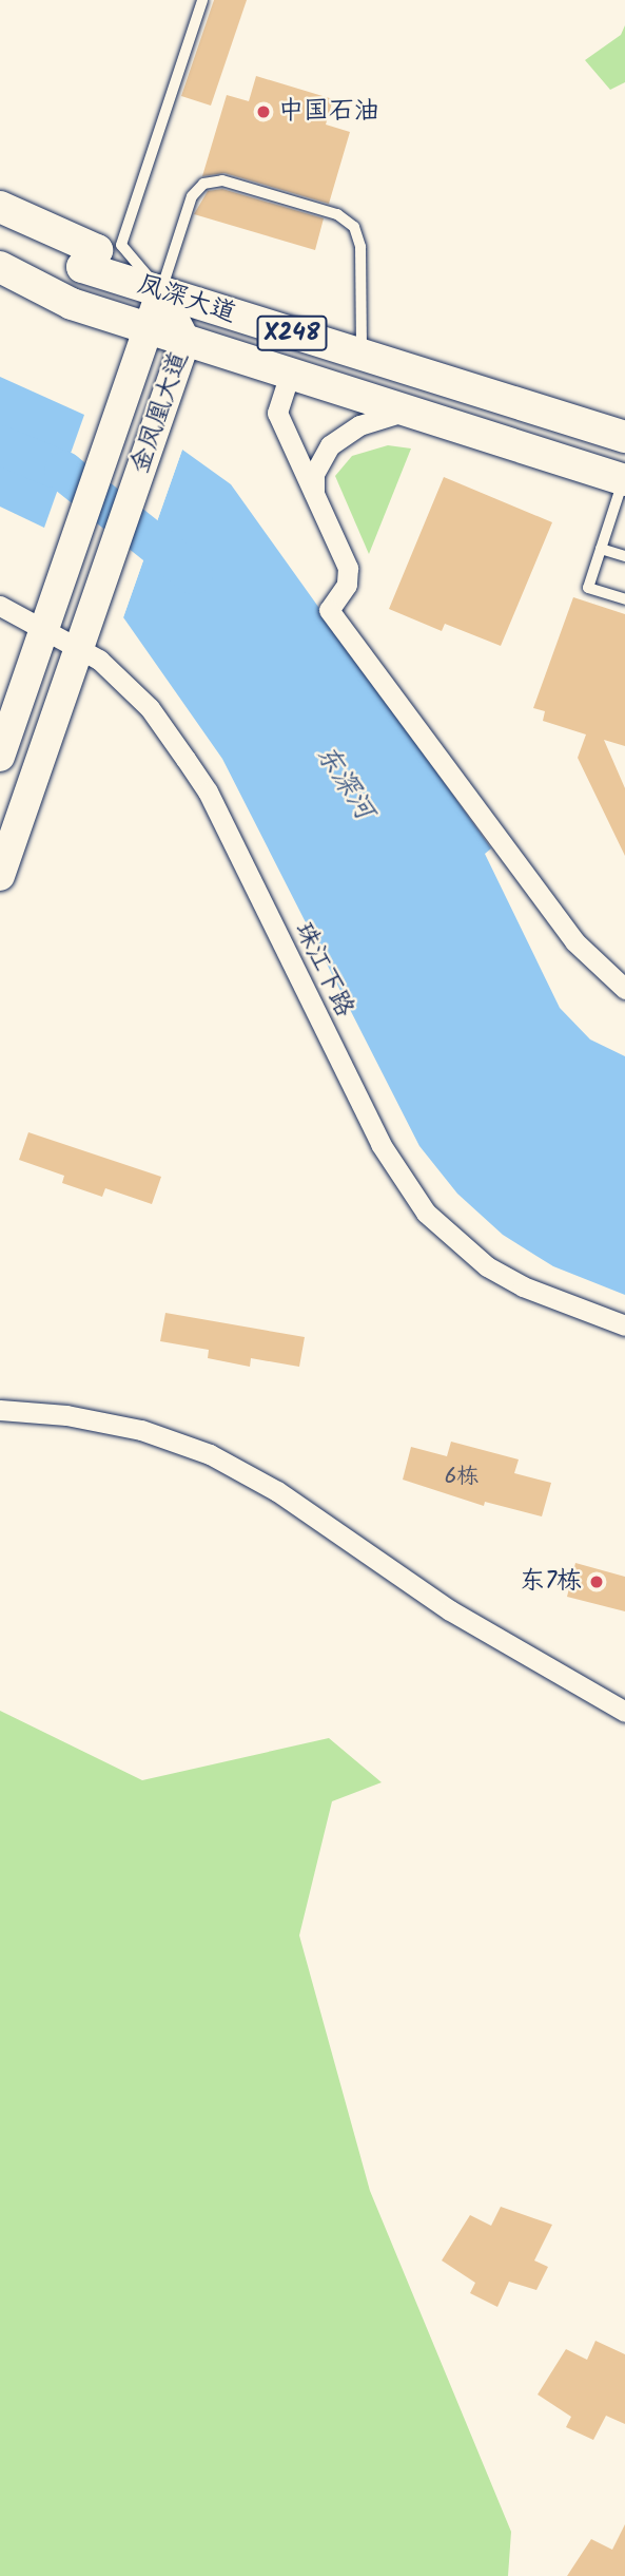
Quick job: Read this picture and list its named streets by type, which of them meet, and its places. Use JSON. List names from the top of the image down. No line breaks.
{"streets":{"main road":["凤深大道","X248"],"street":["金凤凰大道","珠江下路"]},"crossings":[["凤深大道","金凤凰大道"],["金凤凰大道","珠江下路"]],"water":["东深河"],"places":["中国石油","东7栋"],"house_numbers":["6栋"]}
